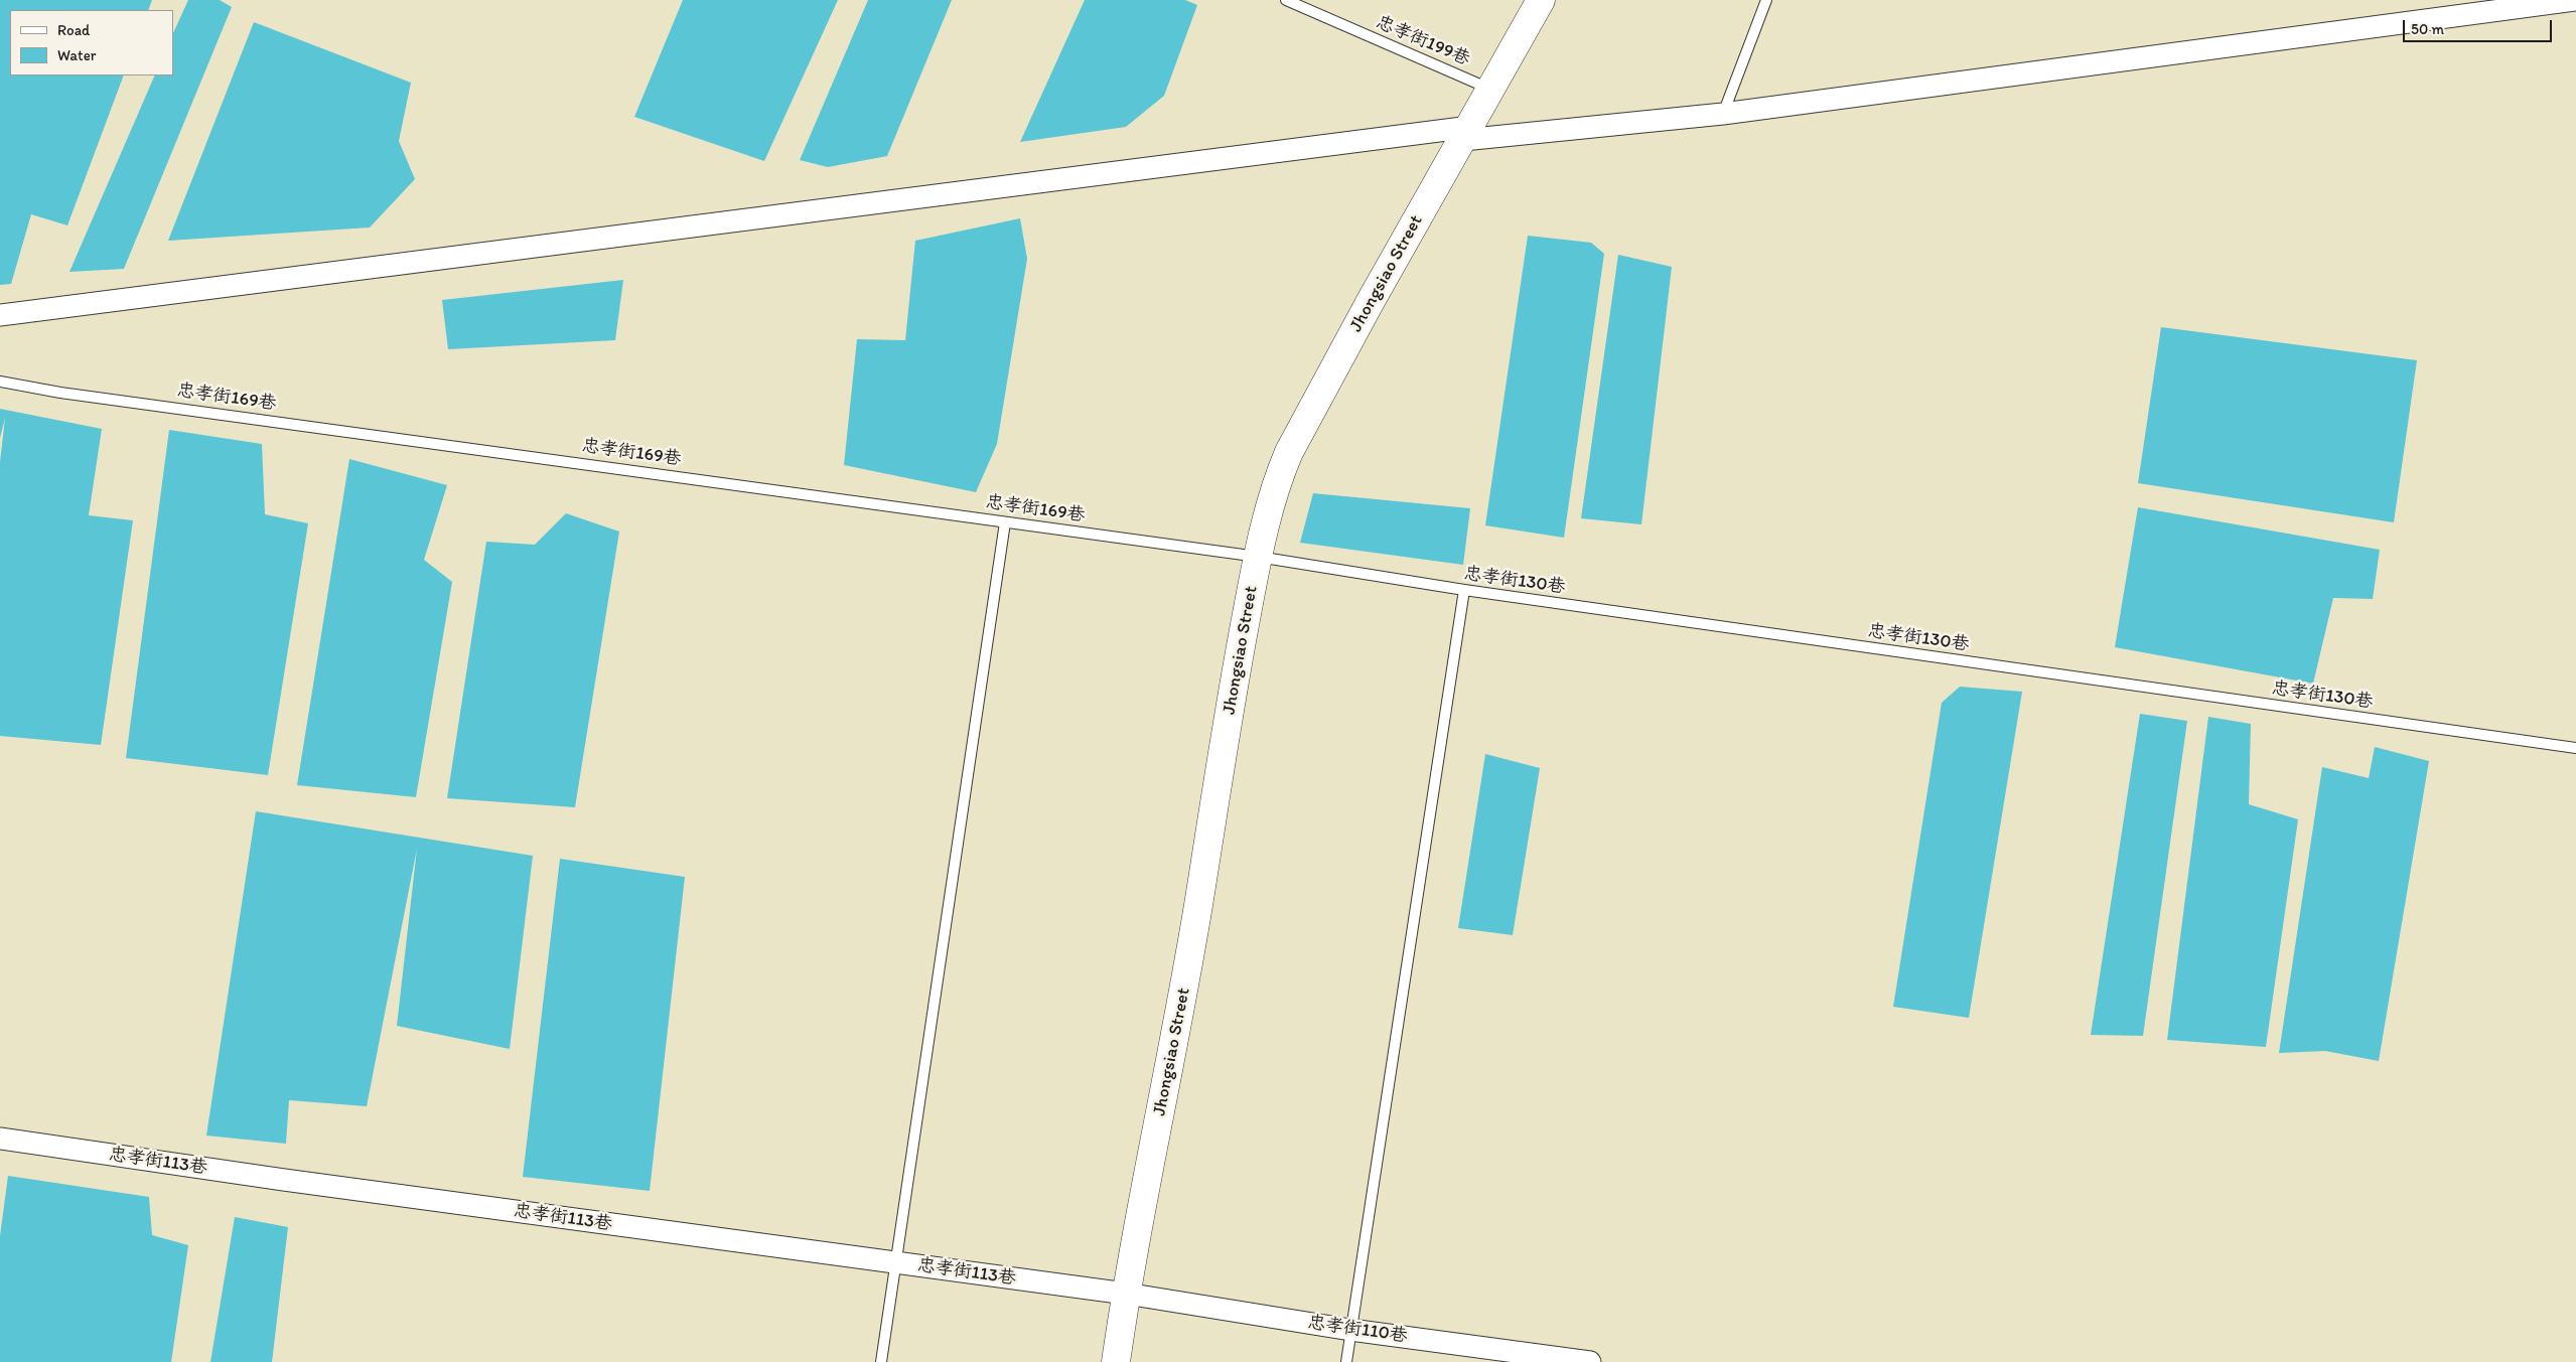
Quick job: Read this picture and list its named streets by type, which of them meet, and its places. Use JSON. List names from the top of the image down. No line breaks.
{"streets":{"street":["Jhongsiao Street","忠孝街113巷","忠孝街110巷"],"lane":["忠孝街199巷","忠孝街169巷","忠孝街130巷"]},"crossings":[["忠孝街199巷","Jhongsiao Street"],["Jhongsiao Street","忠孝街169巷"],["Jhongsiao Street","忠孝街130巷"],["Jhongsiao Street","忠孝街113巷"],["Jhongsiao Street","忠孝街110巷"],["忠孝街169巷","忠孝街130巷"],["忠孝街113巷","忠孝街110巷"]],"legend":["Road","Water"],"scale_bar":"50 m"}
